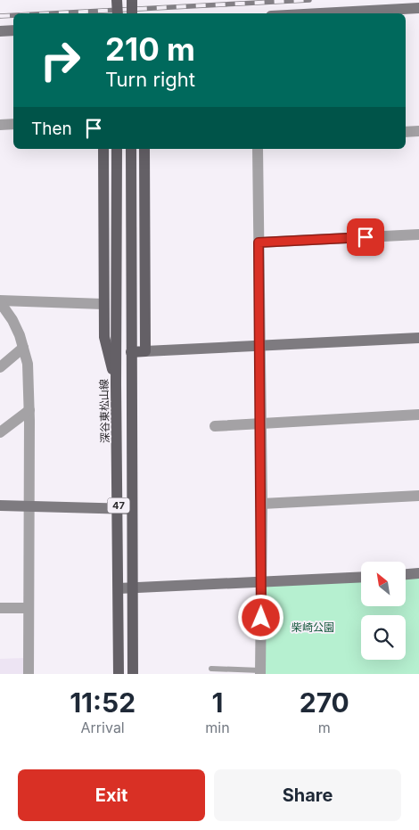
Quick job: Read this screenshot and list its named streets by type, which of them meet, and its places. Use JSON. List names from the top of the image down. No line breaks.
{"streets":{"main road":["深谷東松山線","47"]},"parks":["柴崎公園"],"north":"top left","page":{"turn":["210 m","Turn right"],"then":"Then","eta":["11:52","Arrival","1","min","270","m"],"buttons":["Exit","Share"]}}
